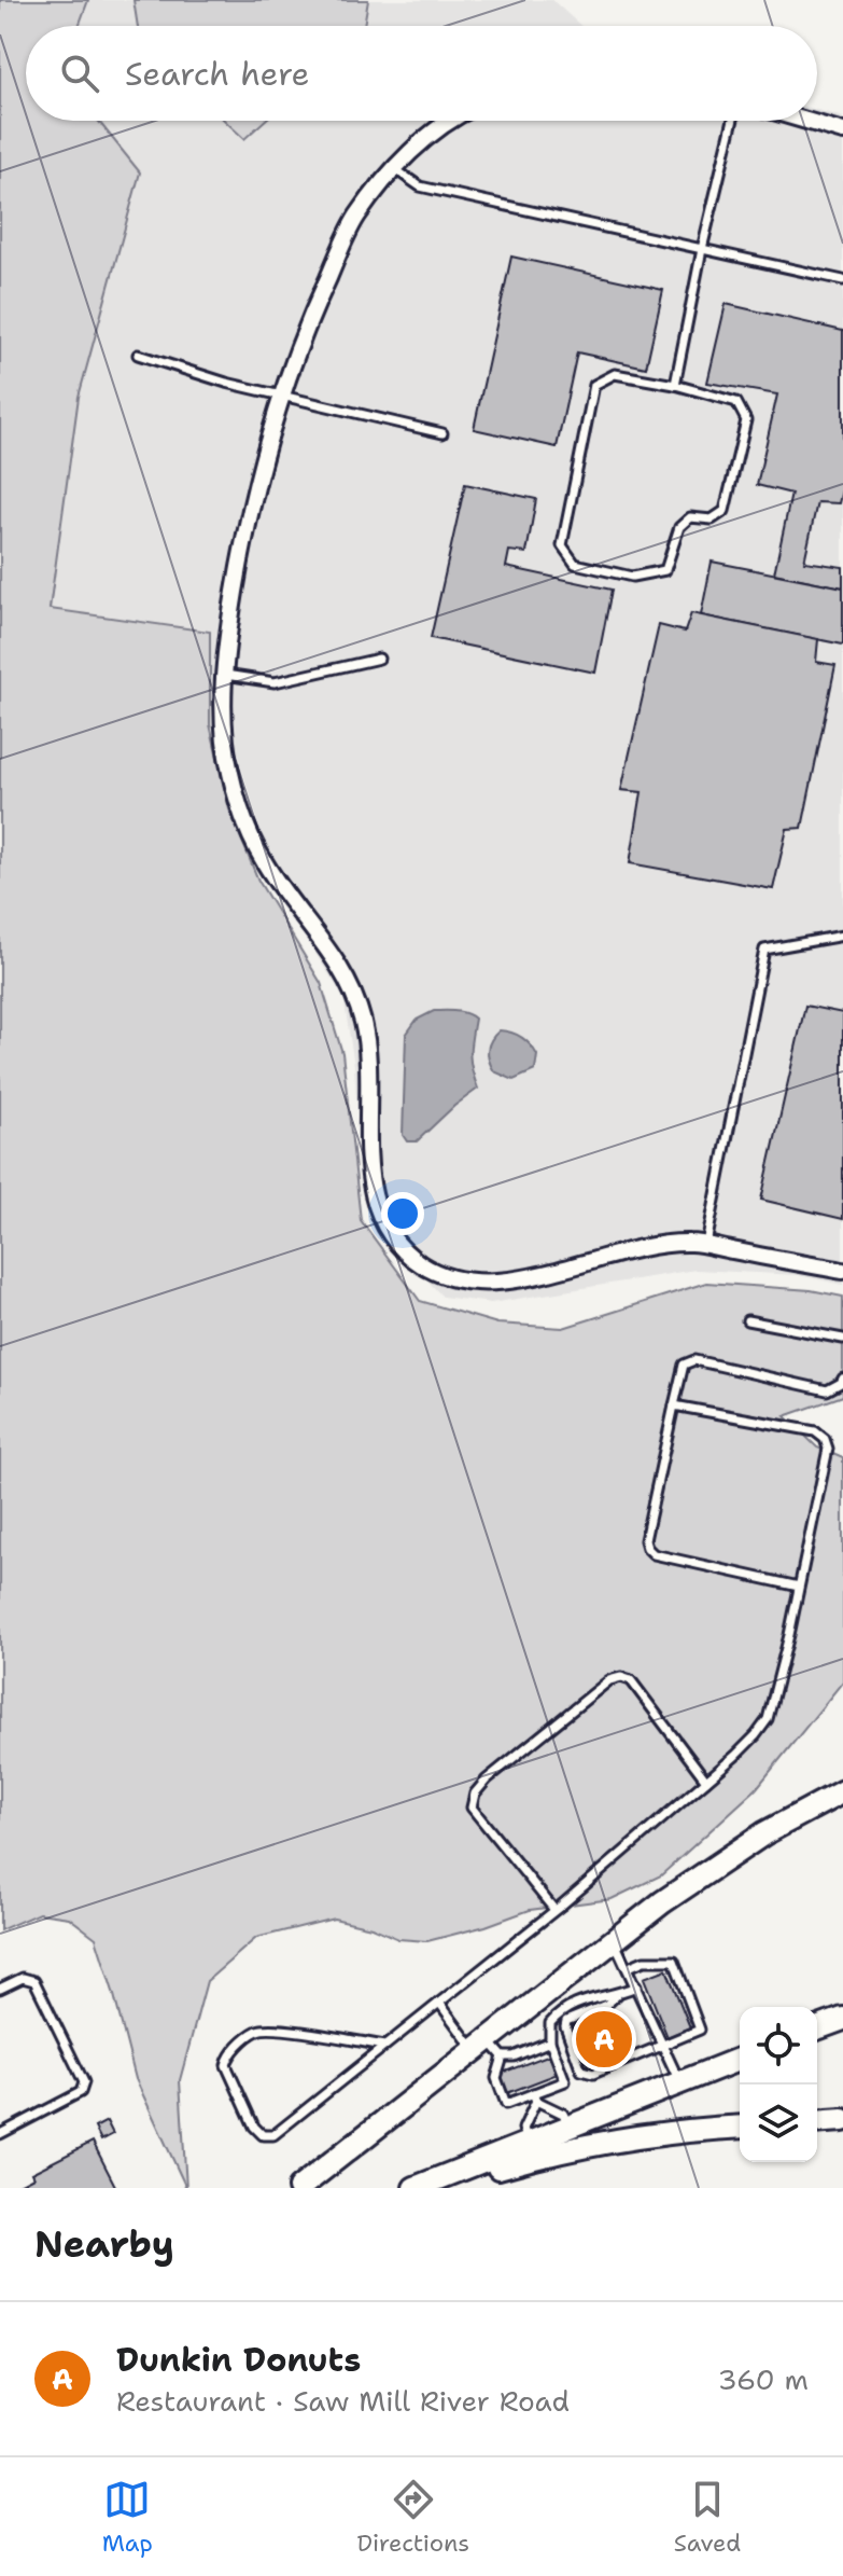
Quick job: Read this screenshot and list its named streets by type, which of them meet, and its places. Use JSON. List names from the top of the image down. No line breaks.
{"page":{"search":"Search here","pins":"A","heading":"Nearby","list":[{"mark":"A","name":"Dunkin Donuts","note":"Restaurant · Saw Mill River Road","value":"360 m"}],"nav":["Map","Directions","Saved"]}}
